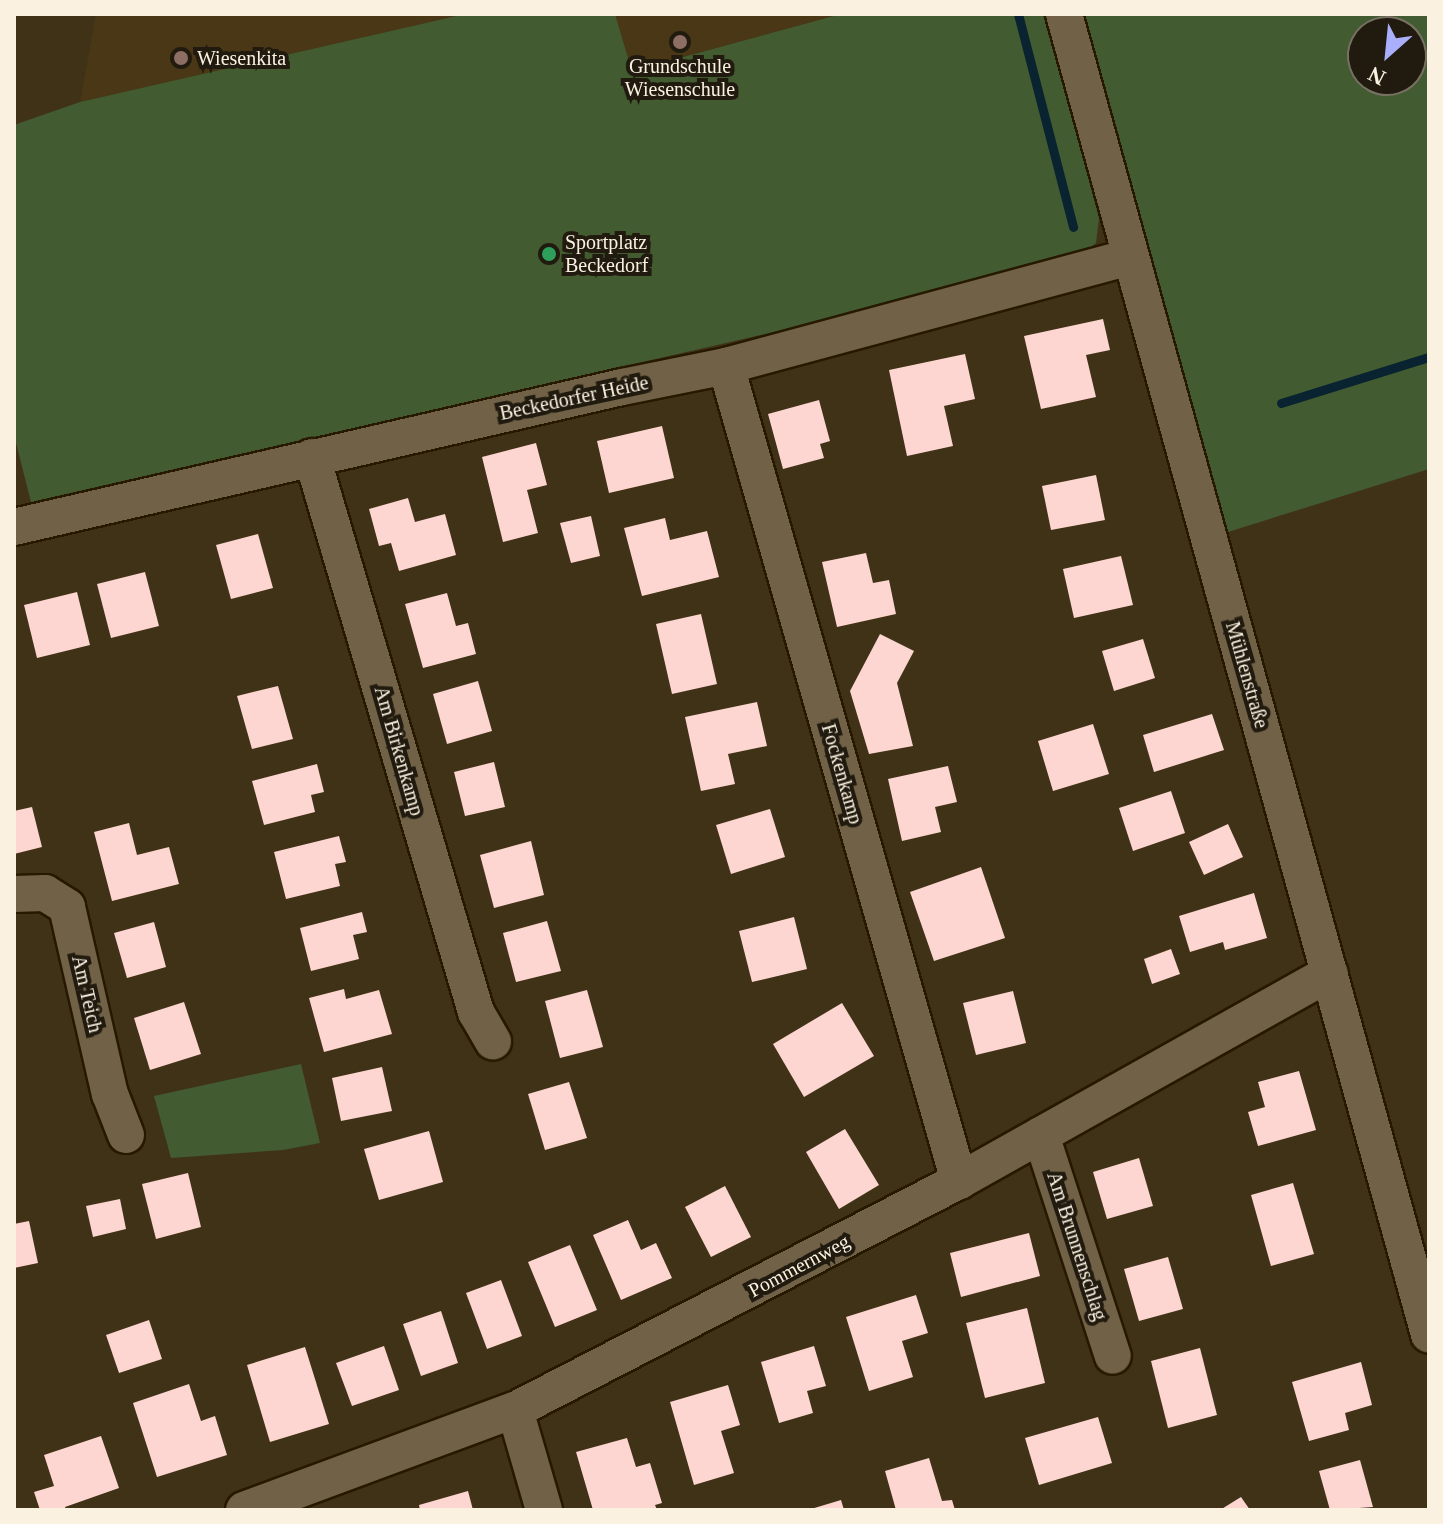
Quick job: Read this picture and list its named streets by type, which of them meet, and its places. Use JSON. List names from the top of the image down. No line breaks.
{"streets":{"street":["Beckedorfer Heide","Mühlenstraße","Am Birkenkamp","Fockenkamp","Am Teich","Am Brunnenschlag","Pommernweg"]},"crossings":[["Beckedorfer Heide","Mühlenstraße"],["Beckedorfer Heide","Am Birkenkamp"],["Beckedorfer Heide","Fockenkamp"],["Mühlenstraße","Pommernweg"],["Fockenkamp","Pommernweg"],["Am Brunnenschlag","Pommernweg"]],"places":["Grundschule Wiesenschule","Wiesenkita","Sportplatz Beckedorf"],"north":"bottom left"}
